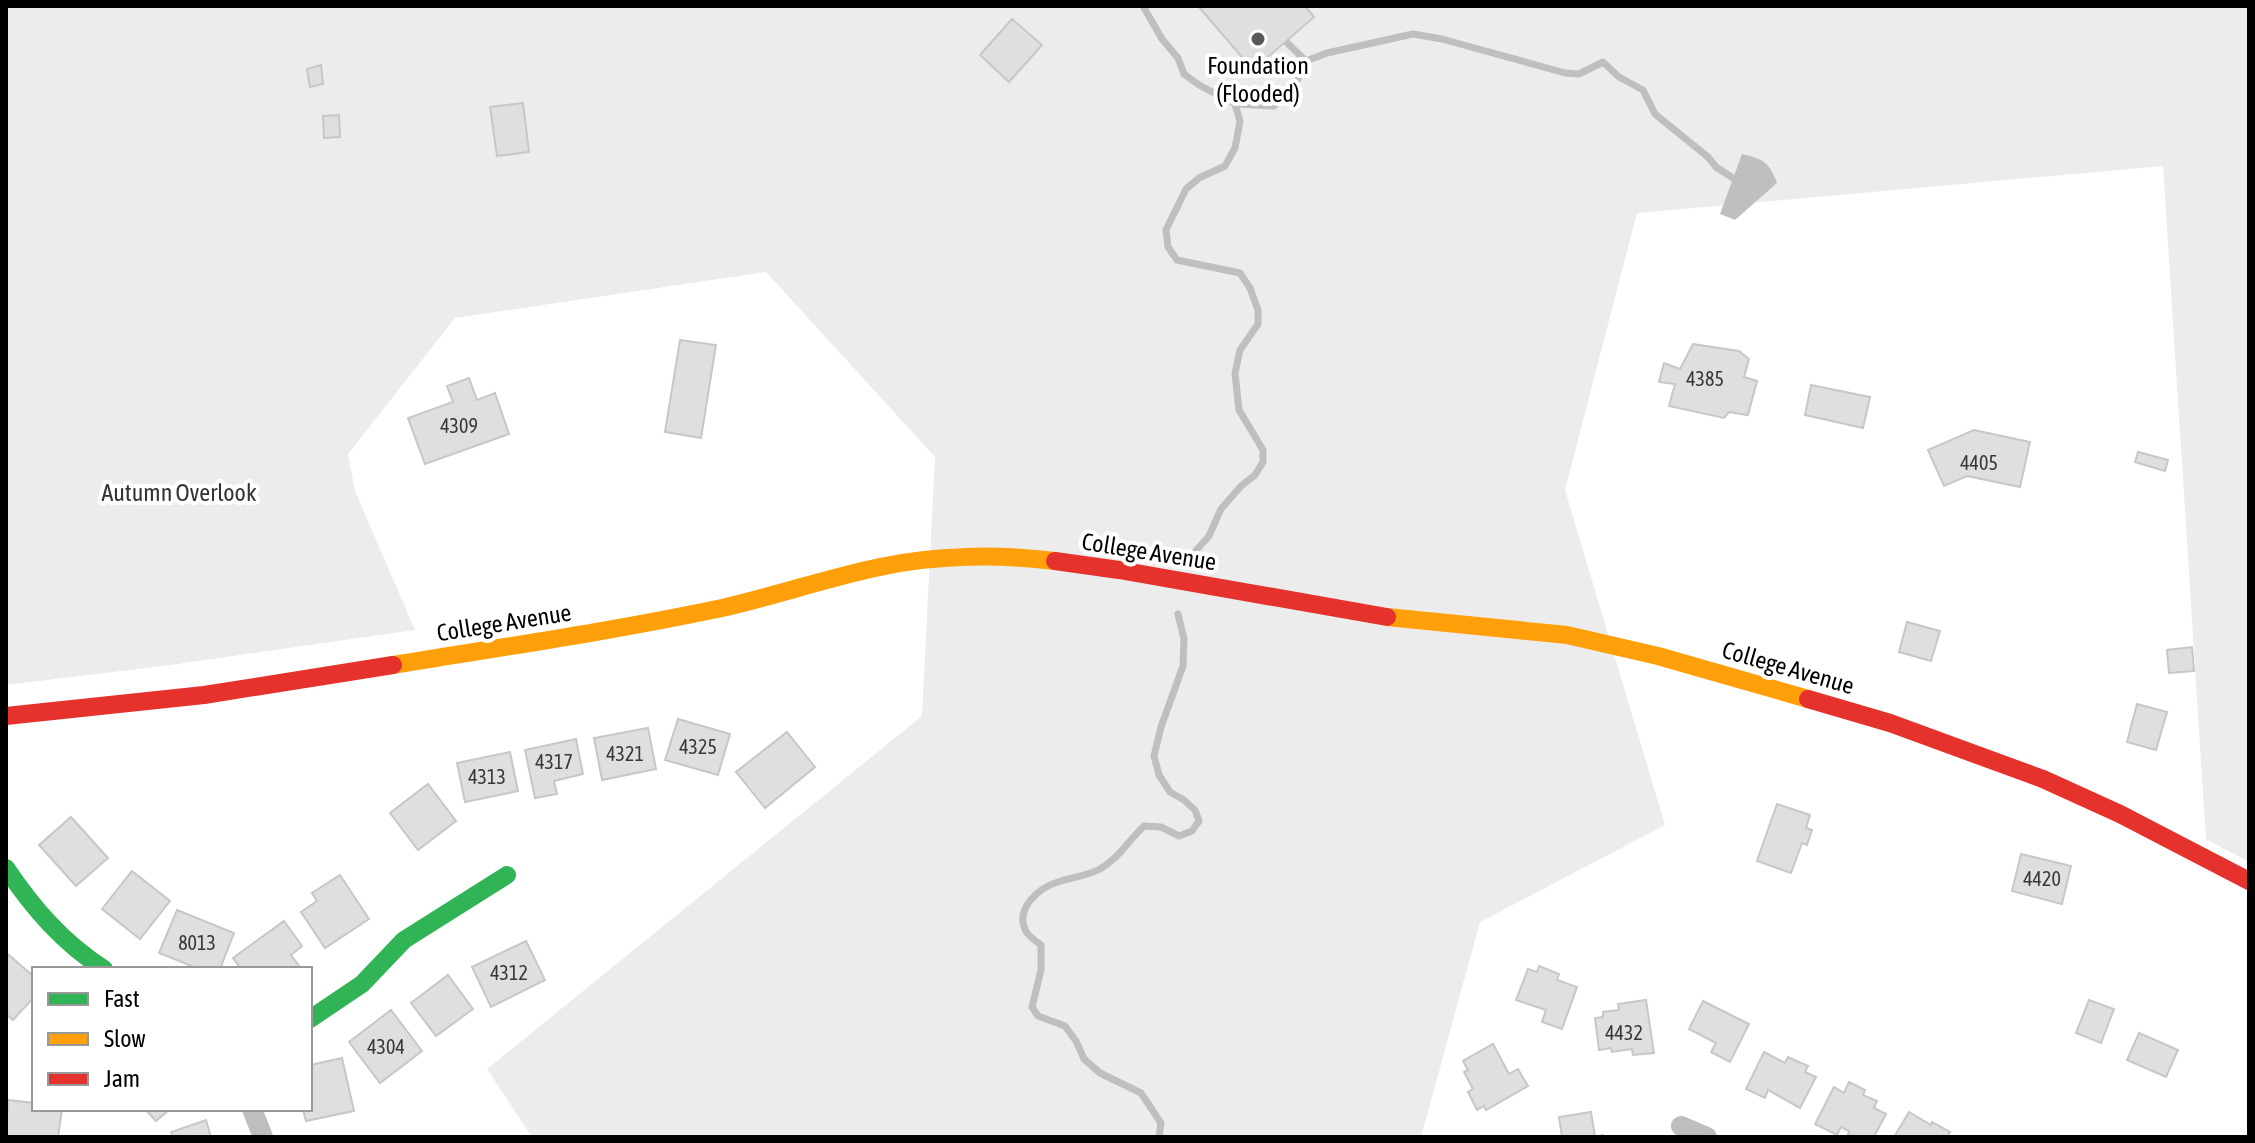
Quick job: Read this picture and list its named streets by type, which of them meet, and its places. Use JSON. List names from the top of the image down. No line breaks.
{"streets":{"street":["College Avenue"]},"parks":["Autumn Overlook"],"places":["Foundation (Flooded)"],"house_numbers":["4385","4309","4405","4325","4321","4317","4313","4420","8013","4312","4432","4304"],"legend":["Fast","Slow","Jam"]}
